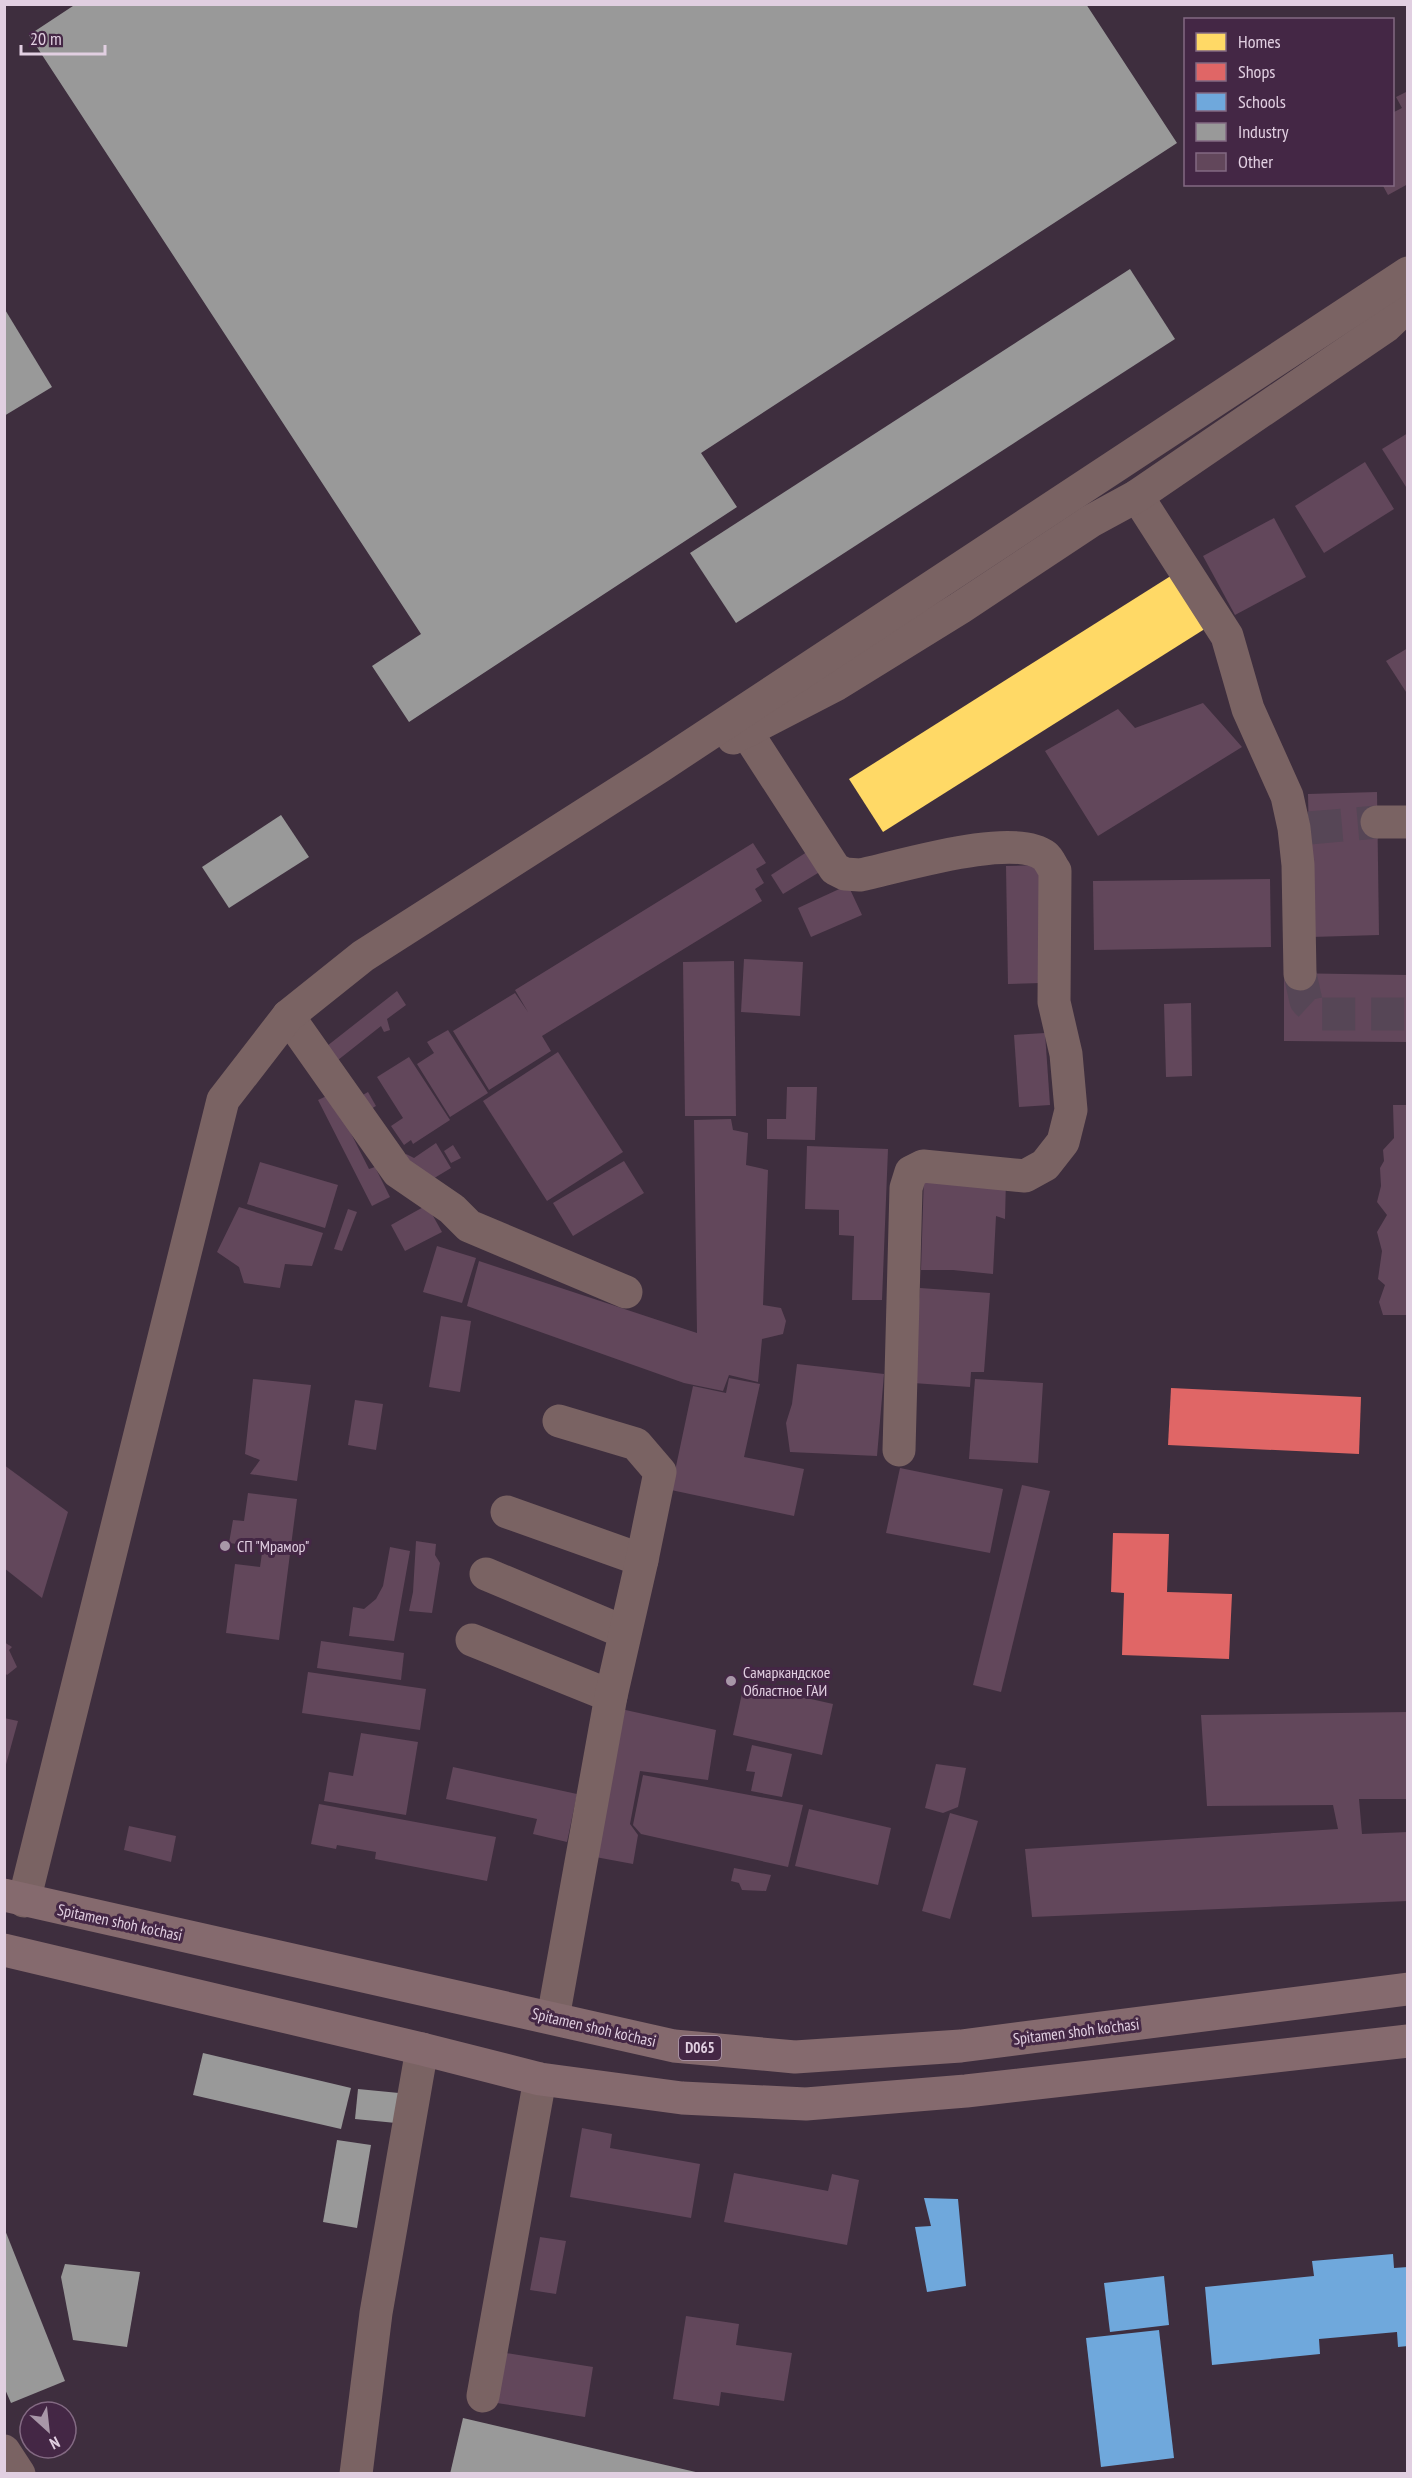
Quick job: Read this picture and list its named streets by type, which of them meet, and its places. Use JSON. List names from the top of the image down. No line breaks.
{"streets":{"main road":["Spitamen shoh ko'chasi","D065"]},"places":["СП \"Мрамор\"","Самаркандское Областное ГАИ"],"legend":["Homes","Shops","Schools","Industry","Other"],"scale_bar":"20 m","north":"bottom right"}
